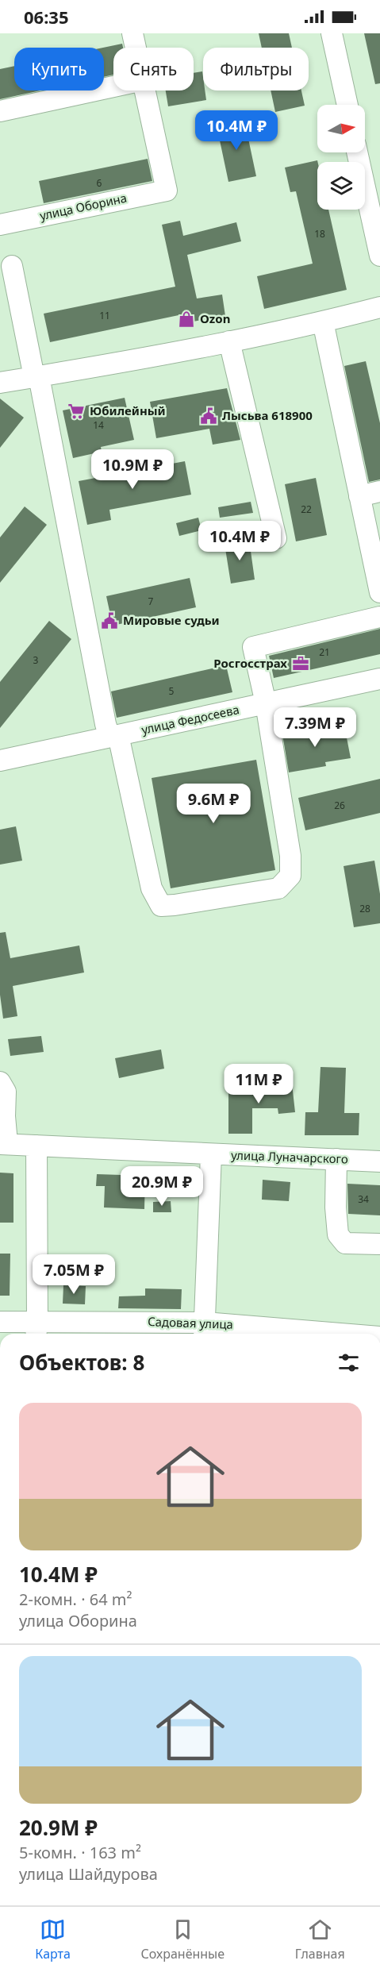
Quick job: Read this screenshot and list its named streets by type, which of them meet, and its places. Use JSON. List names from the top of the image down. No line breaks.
{"streets":{"street":["улица Оборина","улица Федосеева","улица Луначарского","Садовая улица"]},"places":{"shop":["Ozon"],"supermarket":["Юбилейный"],"public building":["Лысьва 618900","Мировые судьи"],"office":["Росгосстрах"]},"house_numbers":["6","18","11","14","22","7","21","3","5","26","28","34"],"north":"right","page":{"status":"06:35","chip":["Купить","Снять","Фильтры"],"price":["10.4M ₽","10.9M ₽","10.4M ₽","7.39M ₽","9.6M ₽","11M ₽","20.9M ₽","7.05M ₽"],"heading":"Объектов: 8","list":[{"name":"10.4M ₽","note":"2-комн. · 64 m² · улица Оборина"},{"name":"20.9M ₽","note":"5-комн. · 163 m² · улица Шайдурова"}],"tabs":["Карта","Сохранённые","Главная"]}}
